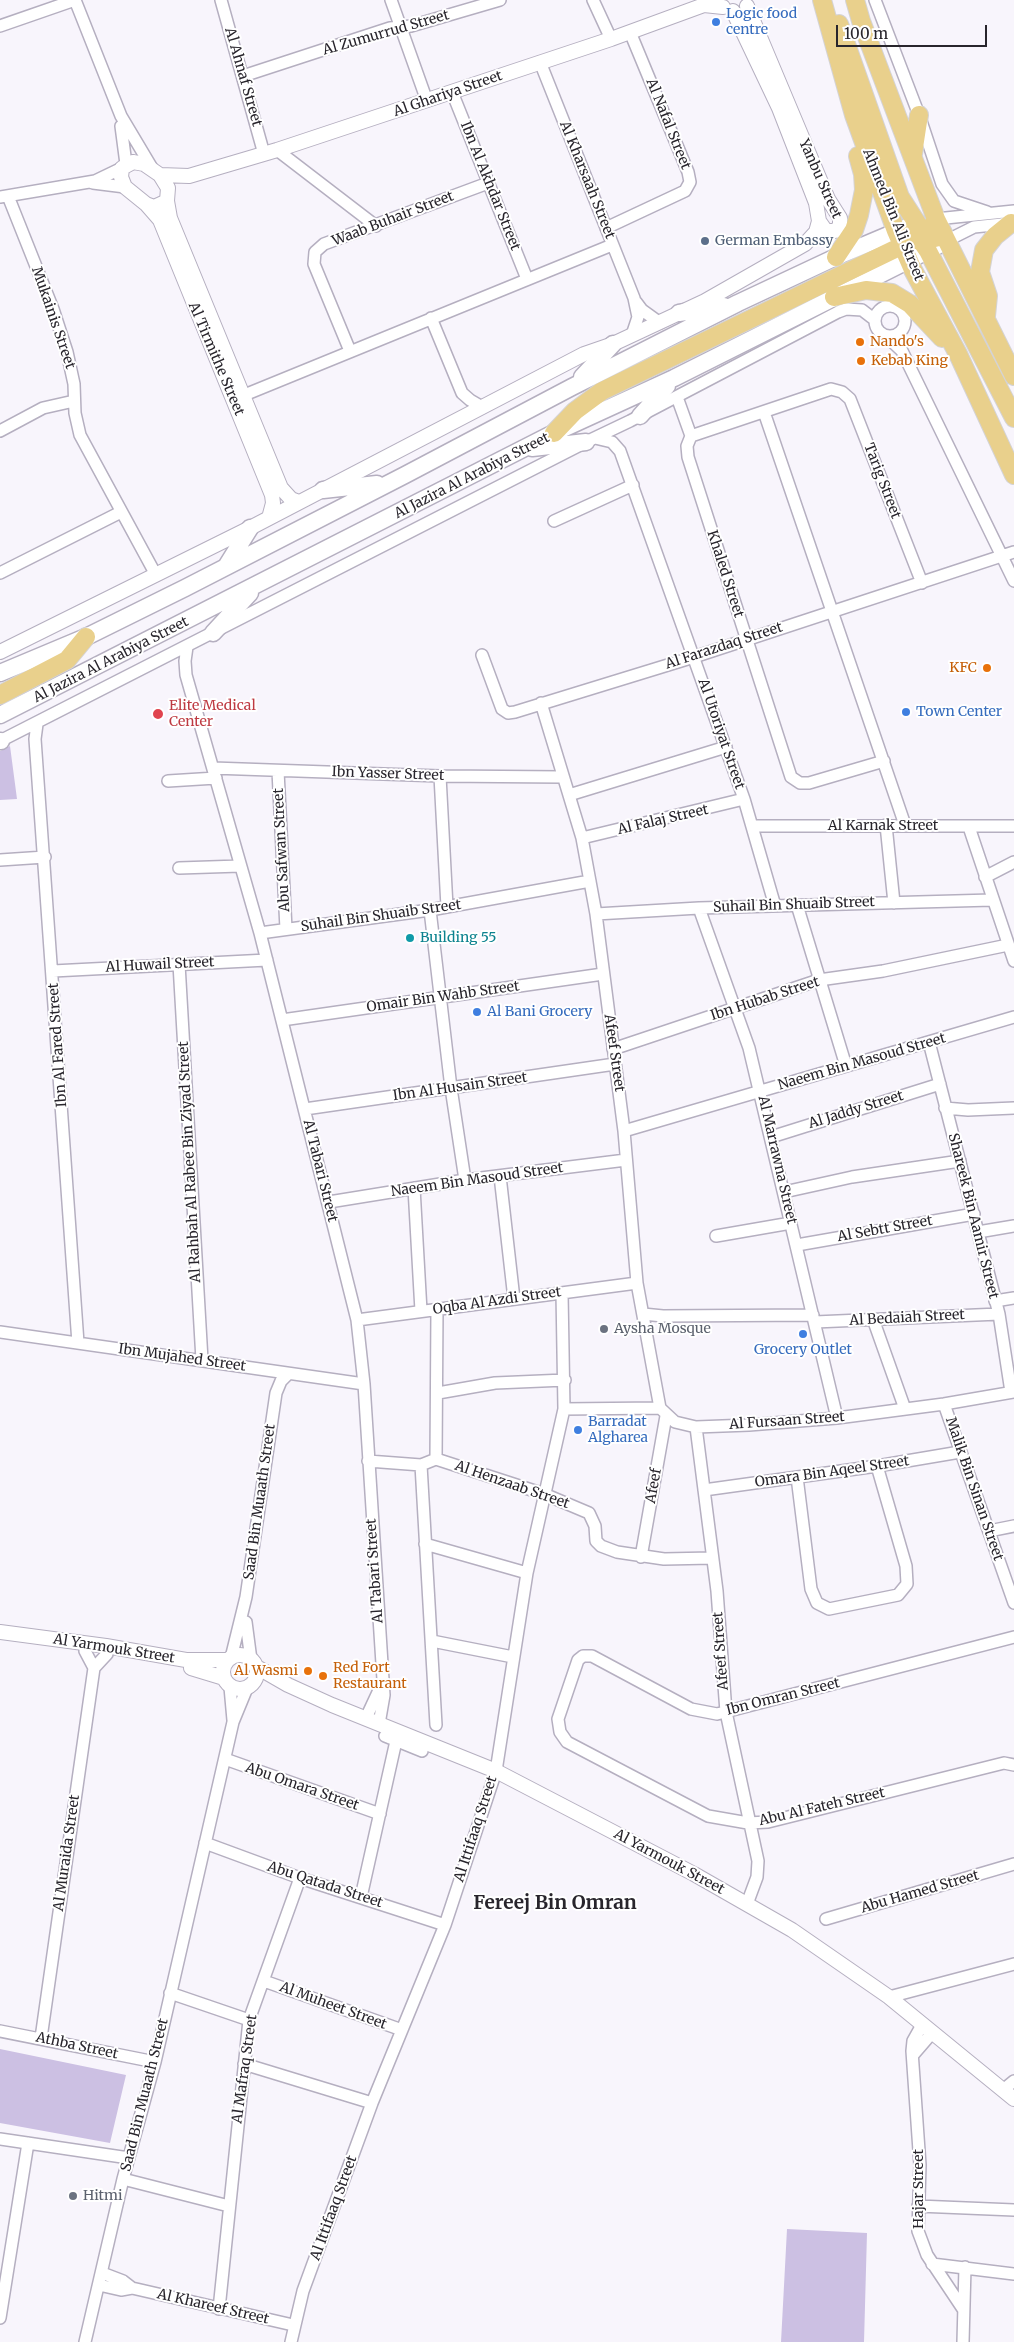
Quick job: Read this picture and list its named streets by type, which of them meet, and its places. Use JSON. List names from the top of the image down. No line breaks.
{"streets":{"main road":["Ahmed Bin Ali Street","Al Jazira Al Arabiya Street"],"street":["Al Zumurrud Street","Al Ahnaf Street","Al Ghariya Street","Al Nafal Street","Yanbu Street","Al Kharsaah Street","Ibn Al Akhdar Street","Waab Buhair Street","Mukainis Street","Al Tirmithe Street","Tarig Street","Khaled Street","Al Farazdaq Street","Al Utoriyat Street","Ibn Yasser Street","Al Falaj Street","Al Karnak Street","Abu Safwan Street","Suhail Bin Shuaib Street","Al Huwail Street","Omair Bin Wahb Street","Ibn Hubab Street","Ibn Al Fared Street","Afeef Street","Naeem Bin Masoud Street","Ibn Al Husain Street","Al Jaddy Street","Al Marrawna Street","Al Rahbah Al Rabee Bin Ziyad Street","Al Tabari Street","Shareek Bin Aamir Street","Al Sebtt Street","Oqba Al Azdi Street","Al Bedaiah Street","Ibn Mujahed Street","Al Fursaan Street","Omara Bin Aqeel Street","Al Henzaab Street","Afeef","Malik Bin Sinan Street","Saad Bin Muaath Street","Al Yarmouk Street","Ibn Omran Street","Abu Omara Street","Abu Al Fateh Street","Al Ittifaaq Street","Al Muraida Street","Abu Qatada Street","Abu Hamed Street","Al Muheet Street","Athba Street","Al Mafraq Street","Hajar Street","Al Khareef Street"]},"crossings":[["Al Zumurrud Street","Al Ahnaf Street"],["Al Ahnaf Street","Al Ghariya Street"],["Al Ghariya Street","Al Nafal Street"],["Al Ghariya Street","Yanbu Street"],["Al Ghariya Street","Al Kharsaah Street"],["Al Ghariya Street","Ibn Al Akhdar Street"],["Al Ghariya Street","Al Tirmithe Street"],["Al Nafal Street","Al Kharsaah Street"],["Ibn Al Akhdar Street","Waab Buhair Street"],["Ahmed Bin Ali Street","Al Jazira Al Arabiya Street"],["Al Jazira Al Arabiya Street","Ibn Al Fared Street"],["Al Jazira Al Arabiya Street","Al Tabari Street"],["Tarig Street","Al Farazdaq Street"],["Khaled Street","Al Farazdaq Street"],["Al Farazdaq Street","Al Utoriyat Street"],["Al Farazdaq Street","Afeef Street"],["Al Utoriyat Street","Al Falaj Street"],["Al Utoriyat Street","Al Karnak Street"],["Al Utoriyat Street","Suhail Bin Shuaib Street"],["Ibn Yasser Street","Abu Safwan Street"],["Ibn Yasser Street","Afeef Street"],["Ibn Yasser Street","Al Tabari Street"],["Al Falaj Street","Afeef Street"],["Abu Safwan Street","Suhail Bin Shuaib Street"],["Suhail Bin Shuaib Street","Afeef Street"],["Suhail Bin Shuaib Street","Al Marrawna Street"],["Suhail Bin Shuaib Street","Al Tabari Street"],["Al Huwail Street","Ibn Al Fared Street"],["Al Huwail Street","Al Rahbah Al Rabee Bin Ziyad Street"],["Al Huwail Street","Al Tabari Street"],["Omair Bin Wahb Street","Afeef Street"],["Omair Bin Wahb Street","Al Tabari Street"],["Ibn Hubab Street","Afeef Street"],["Ibn Hubab Street","Al Marrawna Street"],["Ibn Al Fared Street","Ibn Mujahed Street"],["Afeef Street","Naeem Bin Masoud Street"],["Afeef Street","Ibn Al Husain Street"],["Afeef Street","Oqba Al Azdi Street"],["Afeef Street","Al Bedaiah Street"],["Afeef Street","Al Fursaan Street"],["Afeef Street","Omara Bin Aqeel Street"],["Afeef Street","Al Henzaab Street"],["Afeef Street","Afeef"],["Afeef Street","Al Yarmouk Street"],["Afeef Street","Ibn Omran Street"],["Afeef Street","Abu Al Fateh Street"],["Naeem Bin Masoud Street","Al Marrawna Street"],["Naeem Bin Masoud Street","Al Tabari Street"],["Naeem Bin Masoud Street","Shareek Bin Aamir Street"],["Ibn Al Husain Street","Al Tabari Street"],["Al Jaddy Street","Al Marrawna Street"],["Al Jaddy Street","Shareek Bin Aamir Street"],["Al Marrawna Street","Al Sebtt Street"],["Al Marrawna Street","Al Bedaiah Street"],["Al Marrawna Street","Al Fursaan Street"],["Al Rahbah Al Rabee Bin Ziyad Street","Ibn Mujahed Street"],["Al Tabari Street","Oqba Al Azdi Street"],["Al Tabari Street","Ibn Mujahed Street"],["Al Tabari Street","Al Yarmouk Street"],["Shareek Bin Aamir Street","Al Sebtt Street"],["Shareek Bin Aamir Street","Al Bedaiah Street"],["Shareek Bin Aamir Street","Al Fursaan Street"],["Oqba Al Azdi Street","Al Ittifaaq Street"],["Ibn Mujahed Street","Saad Bin Muaath Street"],["Al Fursaan Street","Afeef"],["Al Fursaan Street","Malik Bin Sinan Street"],["Al Fursaan Street","Al Ittifaaq Street"],["Omara Bin Aqeel Street","Malik Bin Sinan Street"],["Al Henzaab Street","Afeef"],["Al Henzaab Street","Al Ittifaaq Street"],["Saad Bin Muaath Street","Al Yarmouk Street"],["Saad Bin Muaath Street","Abu Omara Street"],["Saad Bin Muaath Street","Abu Qatada Street"],["Saad Bin Muaath Street","Athba Street"],["Saad Bin Muaath Street","Al Khareef Street"],["Al Yarmouk Street","Al Ittifaaq Street"],["Al Yarmouk Street","Hajar Street"],["Ibn Omran Street","Abu Al Fateh Street"],["Al Ittifaaq Street","Abu Qatada Street"],["Al Ittifaaq Street","Al Muheet Street"],["Al Ittifaaq Street","Al Khareef Street"],["Al Muraida Street","Athba Street"],["Abu Qatada Street","Al Mafraq Street"],["Al Muheet Street","Al Mafraq Street"],["Al Mafraq Street","Al Khareef Street"]],"districts":["Fereej Bin Omran"],"places":["Logic food centre","German Embassy","Nando's","Kebab King","KFC","Town Center","Elite Medical Center","Building 55","Al Bani Grocery","Aysha Mosque","Grocery Outlet","Barradat Algharea","Al Wasmi","Red Fort Restaurant","Hitmi"],"scale_bar":"100 m"}
